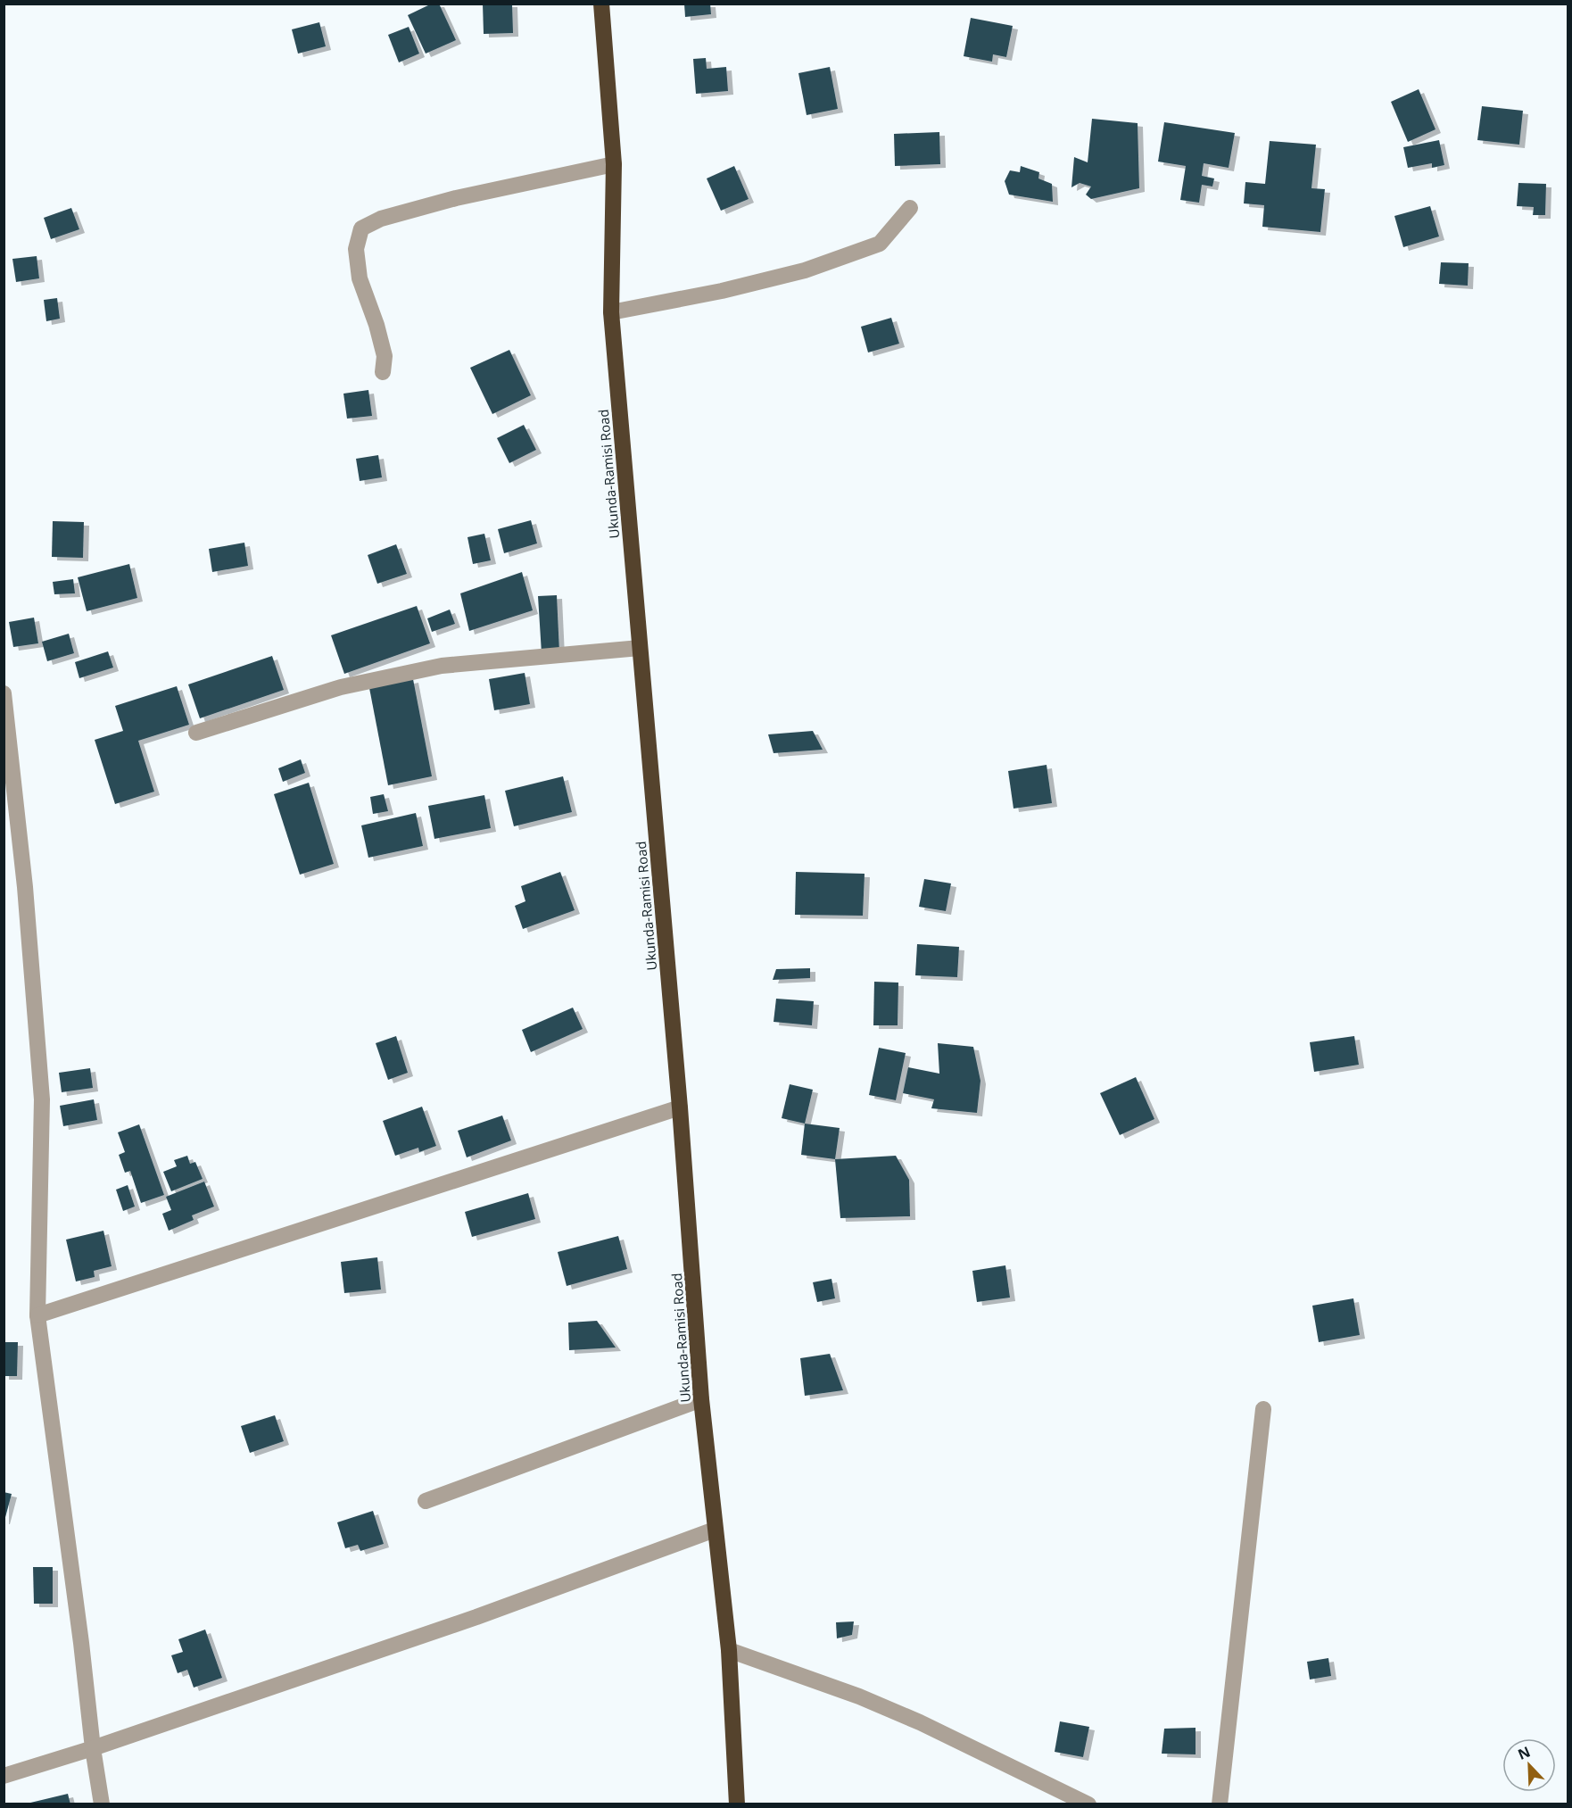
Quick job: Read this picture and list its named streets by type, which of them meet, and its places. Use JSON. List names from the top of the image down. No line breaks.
{"streets":{"highway":["Ukunda-Ramisi Road"]},"north":"top left"}
